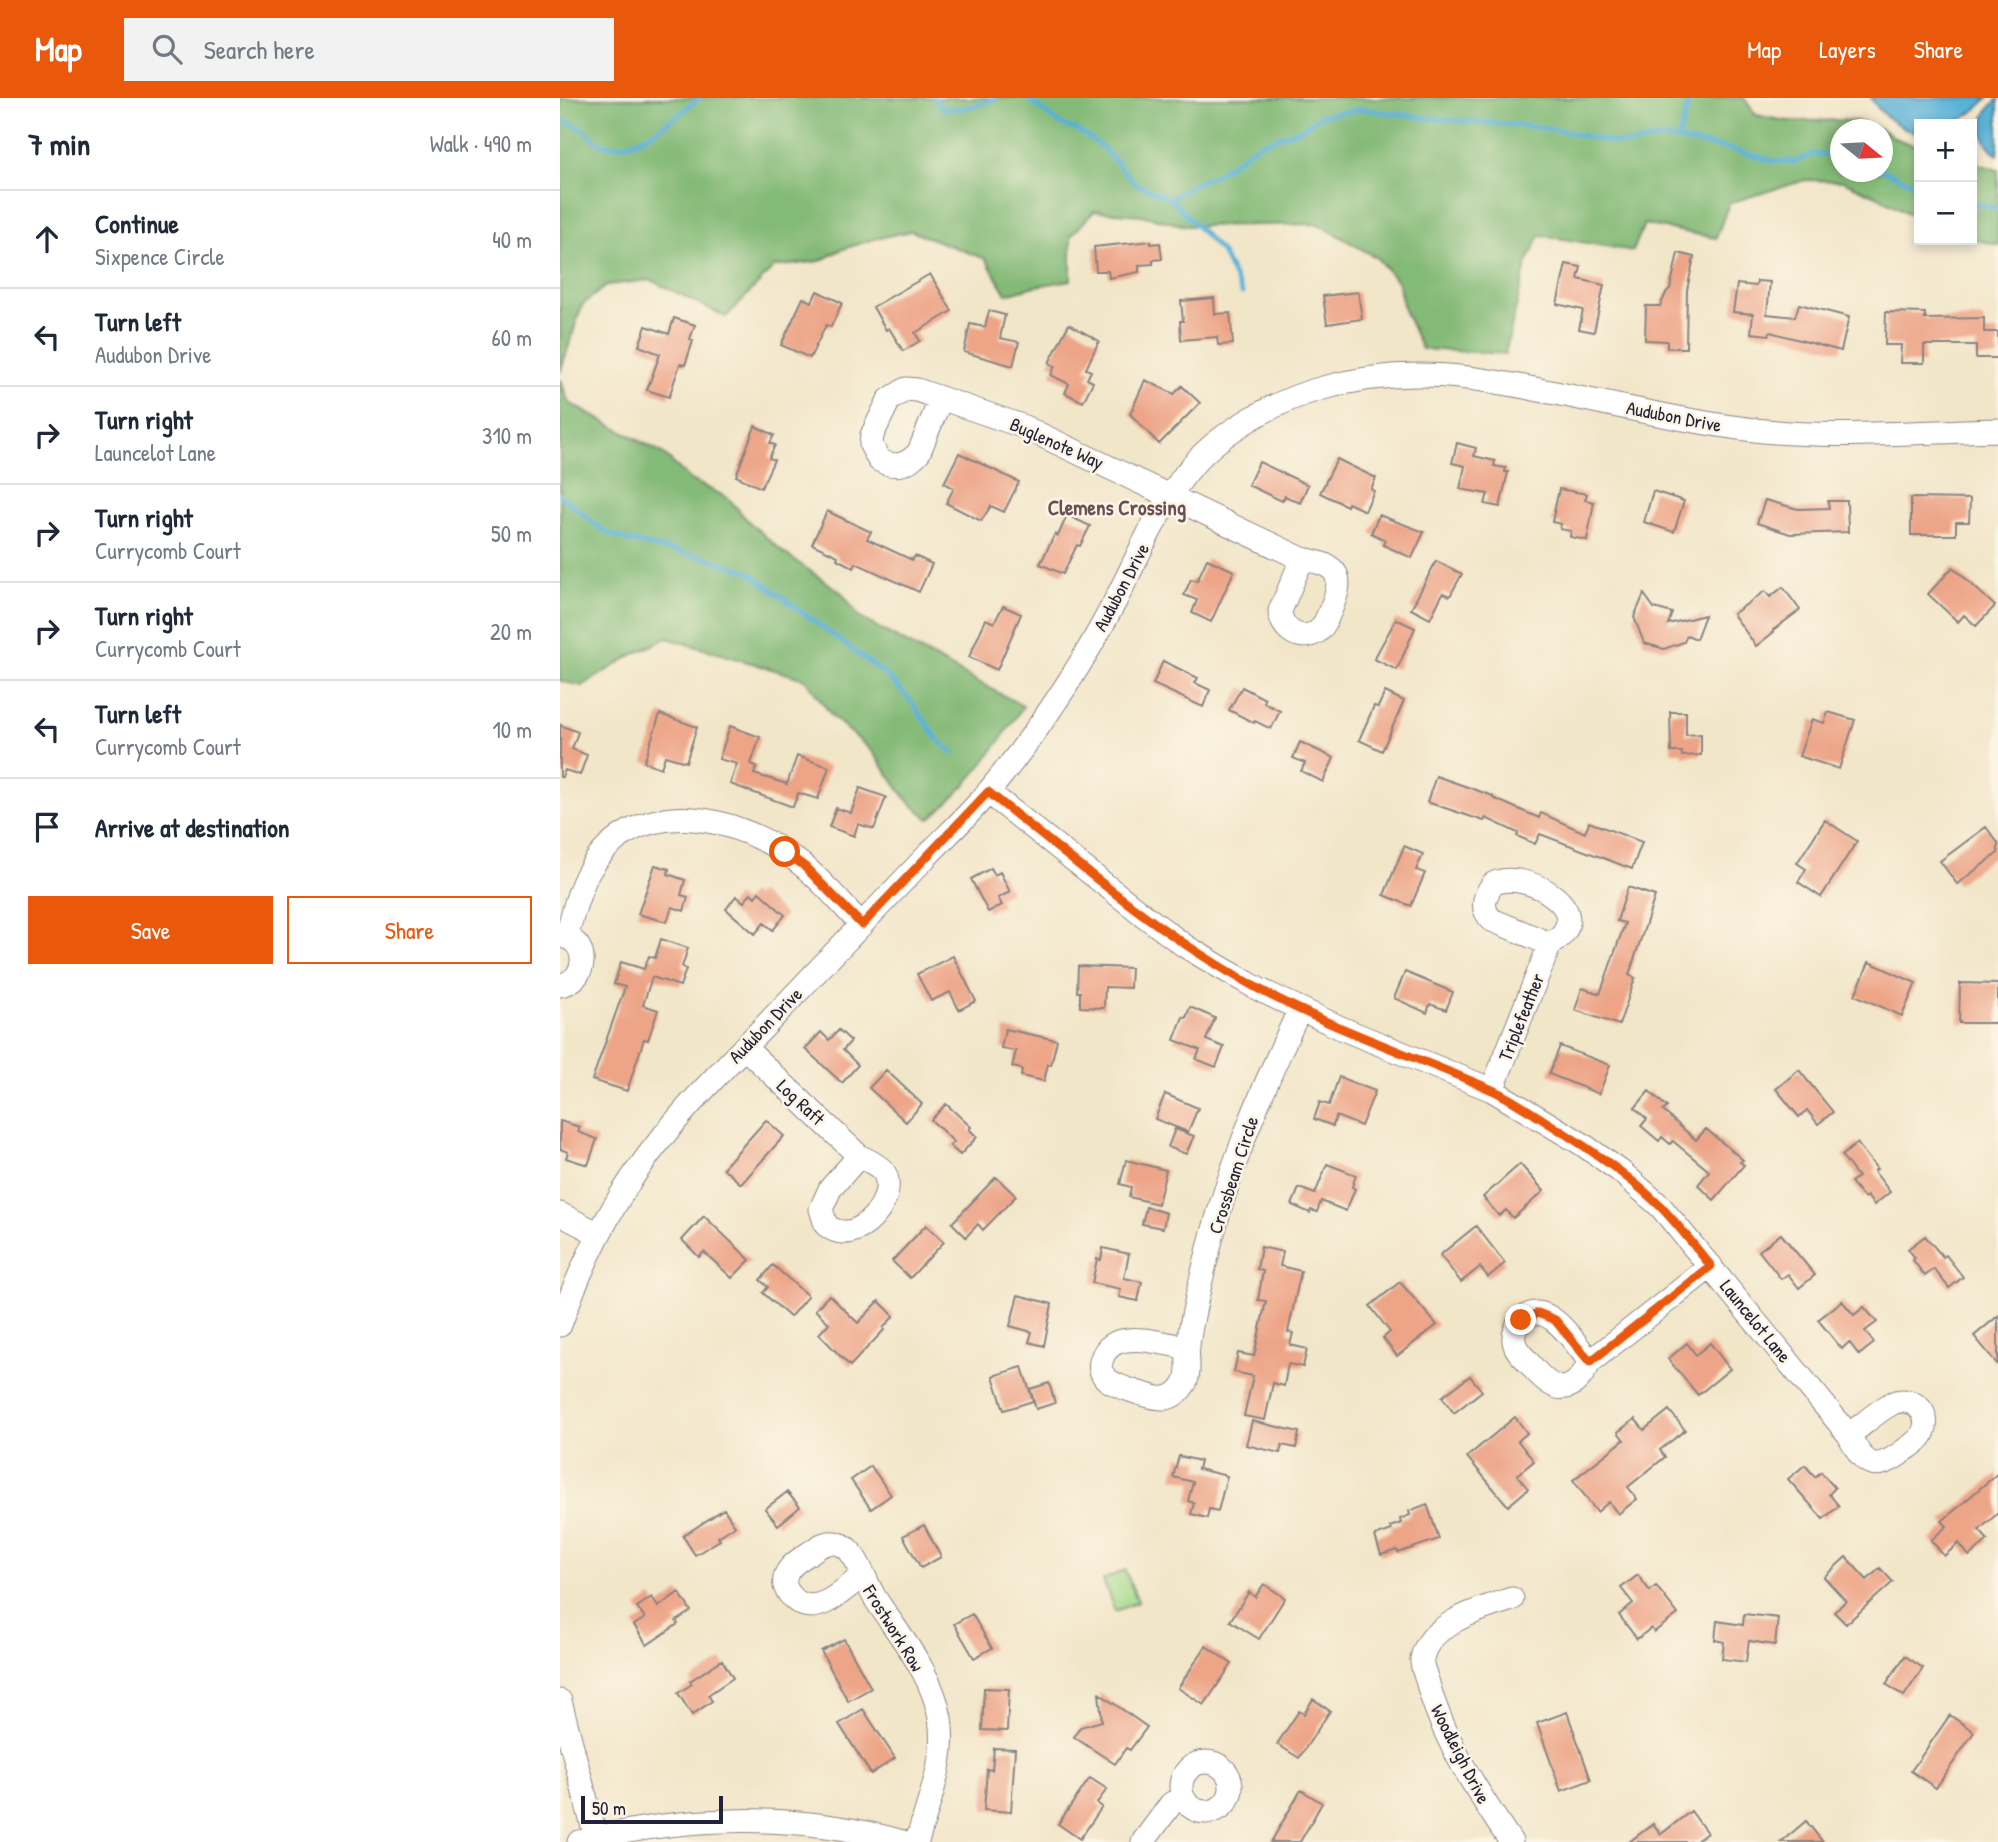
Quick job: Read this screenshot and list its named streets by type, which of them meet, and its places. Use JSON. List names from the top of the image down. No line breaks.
{"streets":{"street":["Audubon Drive","Buglenote Way","Triplefeather","Log Raft","Crossbeam Circle","Launcelot Lane","Frostwork Row","Woodleigh Drive"]},"crossings":[["Audubon Drive","Buglenote Way"],["Audubon Drive","Log Raft"],["Audubon Drive","Launcelot Lane"],["Triplefeather","Launcelot Lane"],["Crossbeam Circle","Launcelot Lane"]],"districts":["Clemens Crossing"],"scale_bar":"50 m","north":"right","page":{"header":"Map","search":"Search here","nav":["Map","Layers","Share"],"heading":["7 min","Walk · 490 m"],"map_buttons":["+","−"],"list":[["Continue","Sixpence Circle","40 m"],["Turn left","Audubon Drive","60 m"],["Turn right","Launcelot Lane","310 m"],["Turn right","Currycomb Court","50 m"],["Turn right","Currycomb Court","20 m"],["Turn left","Currycomb Court","10 m"],"Arrive at destination"],"buttons":["Save","Share"],"scale":"50 m"}}
